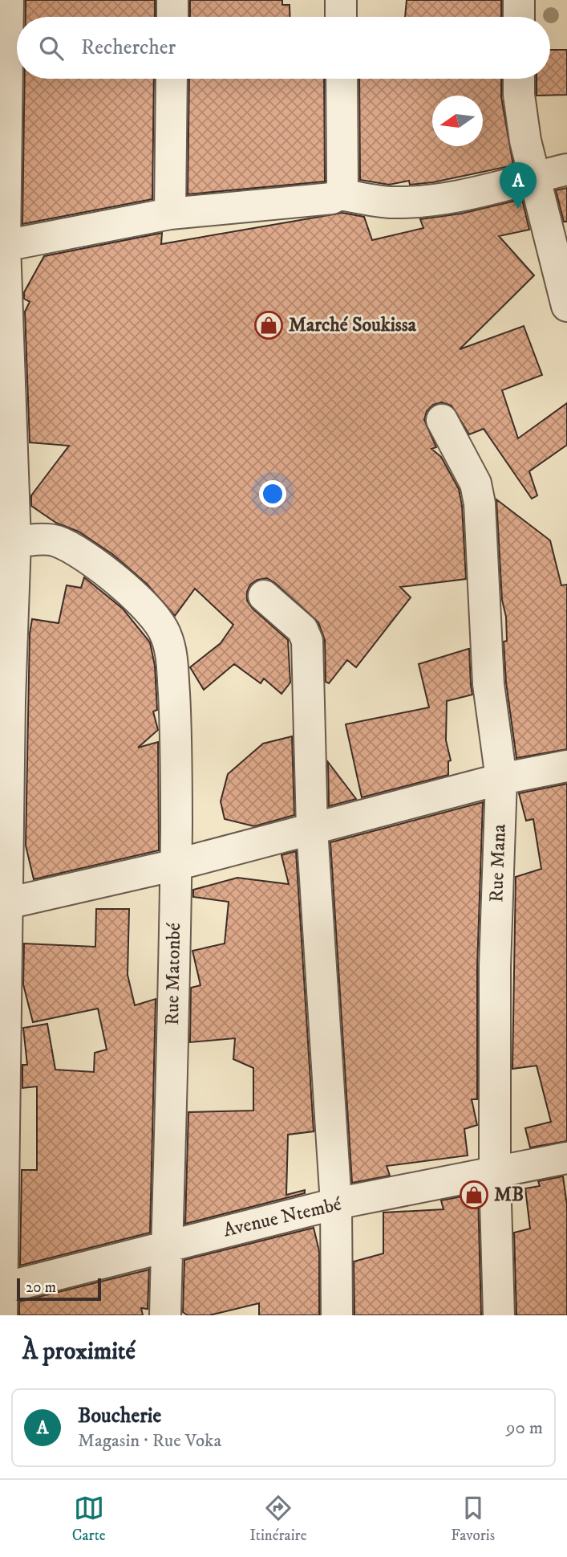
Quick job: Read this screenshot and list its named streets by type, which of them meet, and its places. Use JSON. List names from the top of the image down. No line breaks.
{"streets":{"street":["Rue Mana","Rue Matonbé","Avenue Ntembé"]},"crossings":[["Rue Mana","Avenue Ntembé"],["Rue Matonbé","Avenue Ntembé"]],"places":{"shop":["Marché Soukissa","MB"]},"scale_bar":"20 m","north":"left","page":{"search":"Rechercher","pins":"A","scale":"20 m","heading":"À proximité","list":[{"mark":"A","name":"Boucherie","note":"Magasin · Rue Voka","value":"90 m"}],"nav":["Carte","Itinéraire","Favoris"]}}
